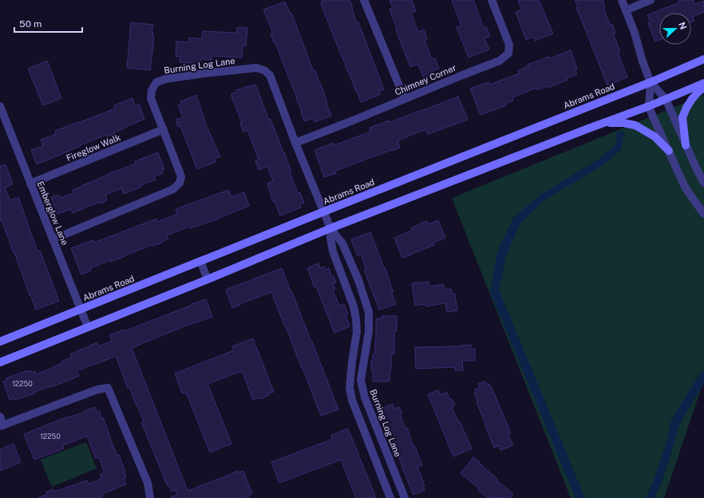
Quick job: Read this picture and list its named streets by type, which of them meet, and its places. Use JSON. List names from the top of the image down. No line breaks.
{"streets":{"main road":["Abrams Road"],"street":["Burning Log Lane","Chimney Corner","Fireglow Walk","Emberglow Lane"]},"crossings":[["Burning Log Lane","Chimney Corner"],["Burning Log Lane","Abrams Road"],["Burning Log Lane","Fireglow Walk"],["Burning Log Lane","Emberglow Lane"],["Abrams Road","Emberglow Lane"],["Fireglow Walk","Emberglow Lane"]],"house_numbers":["12250","12250"],"scale_bar":"50 m","north":"right"}
